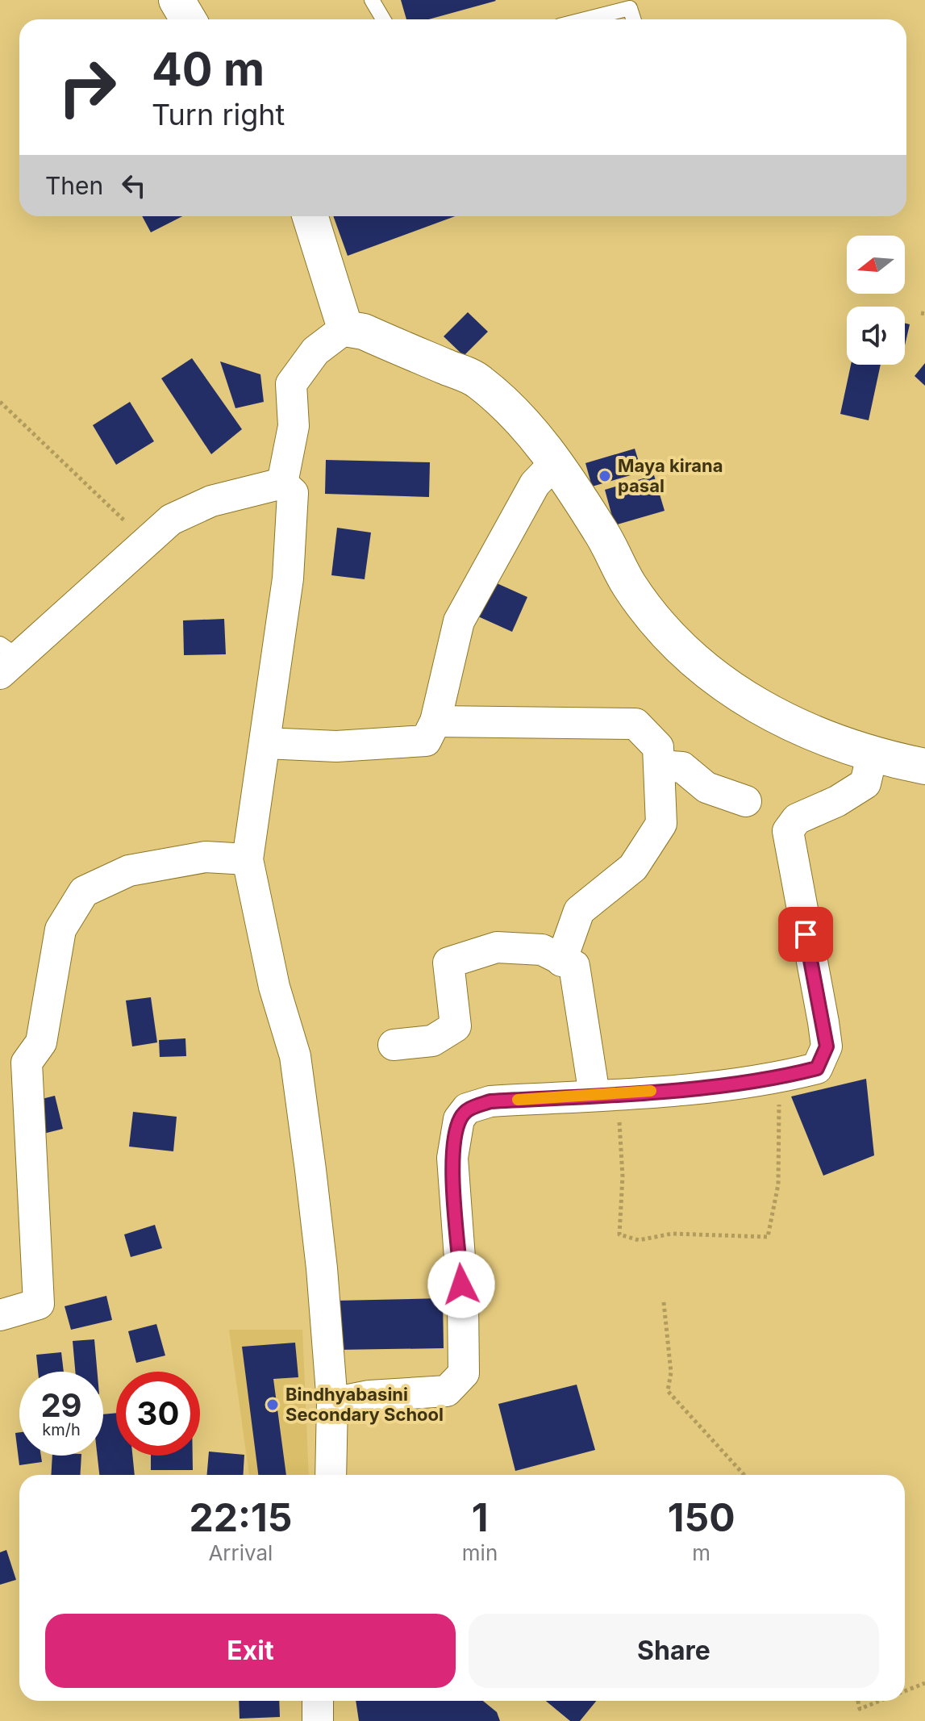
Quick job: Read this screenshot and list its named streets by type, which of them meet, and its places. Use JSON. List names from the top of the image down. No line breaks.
{"places":["Maya kirana pasal","Bindhyabasini Secondary School"],"north":"left","page":{"turn":["40 m","Turn right"],"then":"Then","speed":"29 km/h","limit":"30","eta":["22:15","Arrival","1","min","150","m"],"buttons":["Exit","Share"]}}
